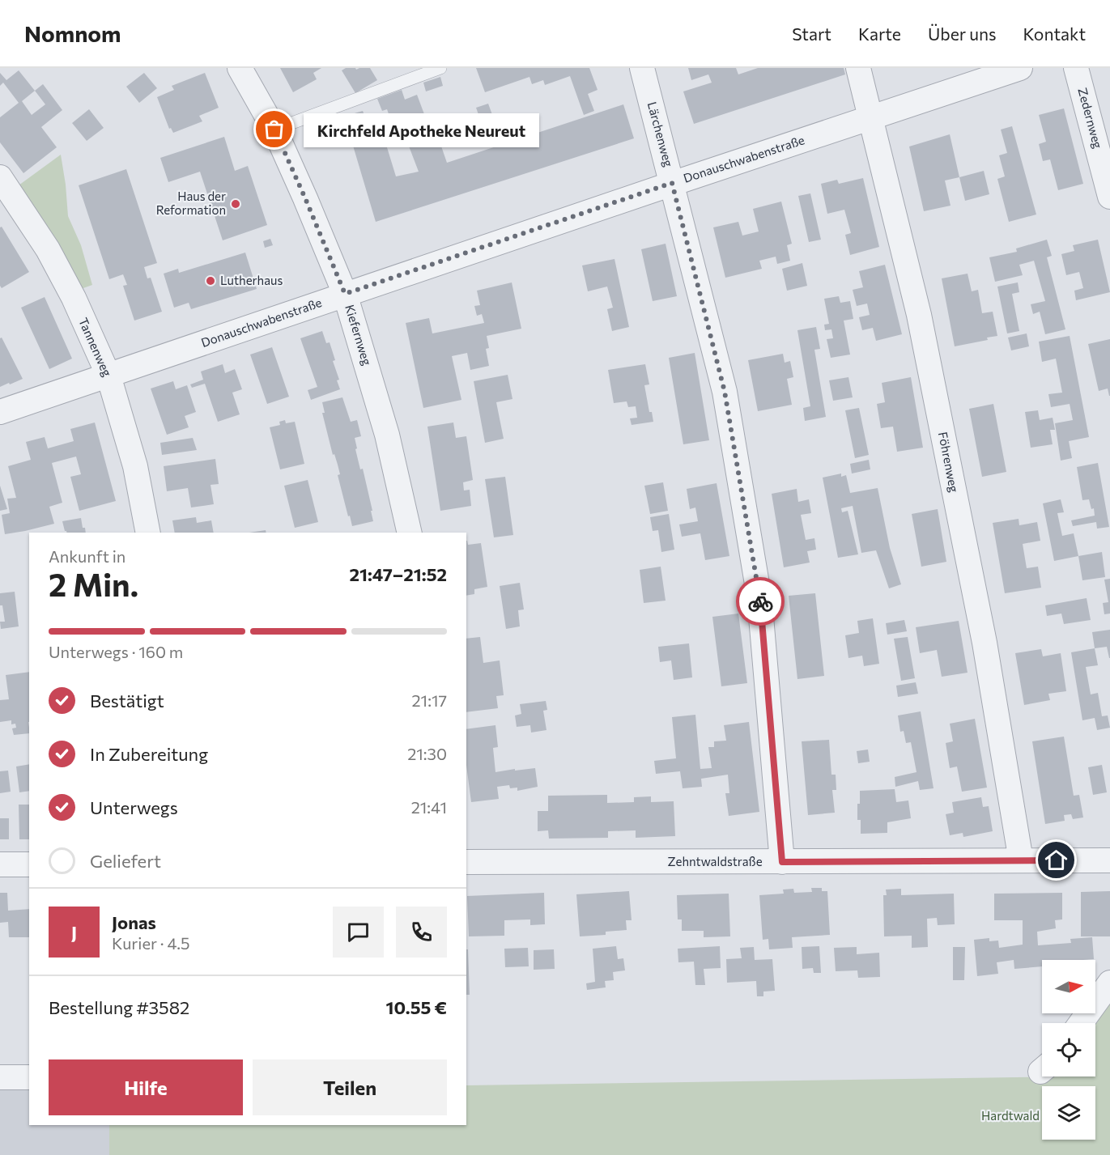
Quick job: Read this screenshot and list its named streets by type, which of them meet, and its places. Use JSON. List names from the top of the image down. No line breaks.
{"streets":{"street":["Zedernweg","Lärchenweg","Donauschwabenstraße","Kiefernweg","Tannenweg","Föhrenweg","Zehntwaldstraße"]},"crossings":[["Lärchenweg","Donauschwabenstraße"],["Lärchenweg","Zehntwaldstraße"],["Donauschwabenstraße","Kiefernweg"],["Donauschwabenstraße","Tannenweg"],["Donauschwabenstraße","Föhrenweg"],["Föhrenweg","Zehntwaldstraße"]],"parks":["Hardtwald"],"places":["Kirchfeld Apotheke Neureut","Haus der Reformation","Lutherhaus"],"north":"right","page":{"header":"Nomnom","nav":["Start","Karte","Über uns","Kontakt"],"bubble":"Kirchfeld Apotheke Neureut","heading":["2 Min.","Ankunft in","21:47–21:52"],"panel":["Jonas","Kurier · 4.5","Bestellung #3582","10.55 €"],"bar":"Unterwegs · 160 m","list":[["Bestätigt","21:17"],["In Zubereitung","21:30"],["Unterwegs","21:41"],"Geliefert"],"round":"J","buttons":["Hilfe","Teilen"]}}
